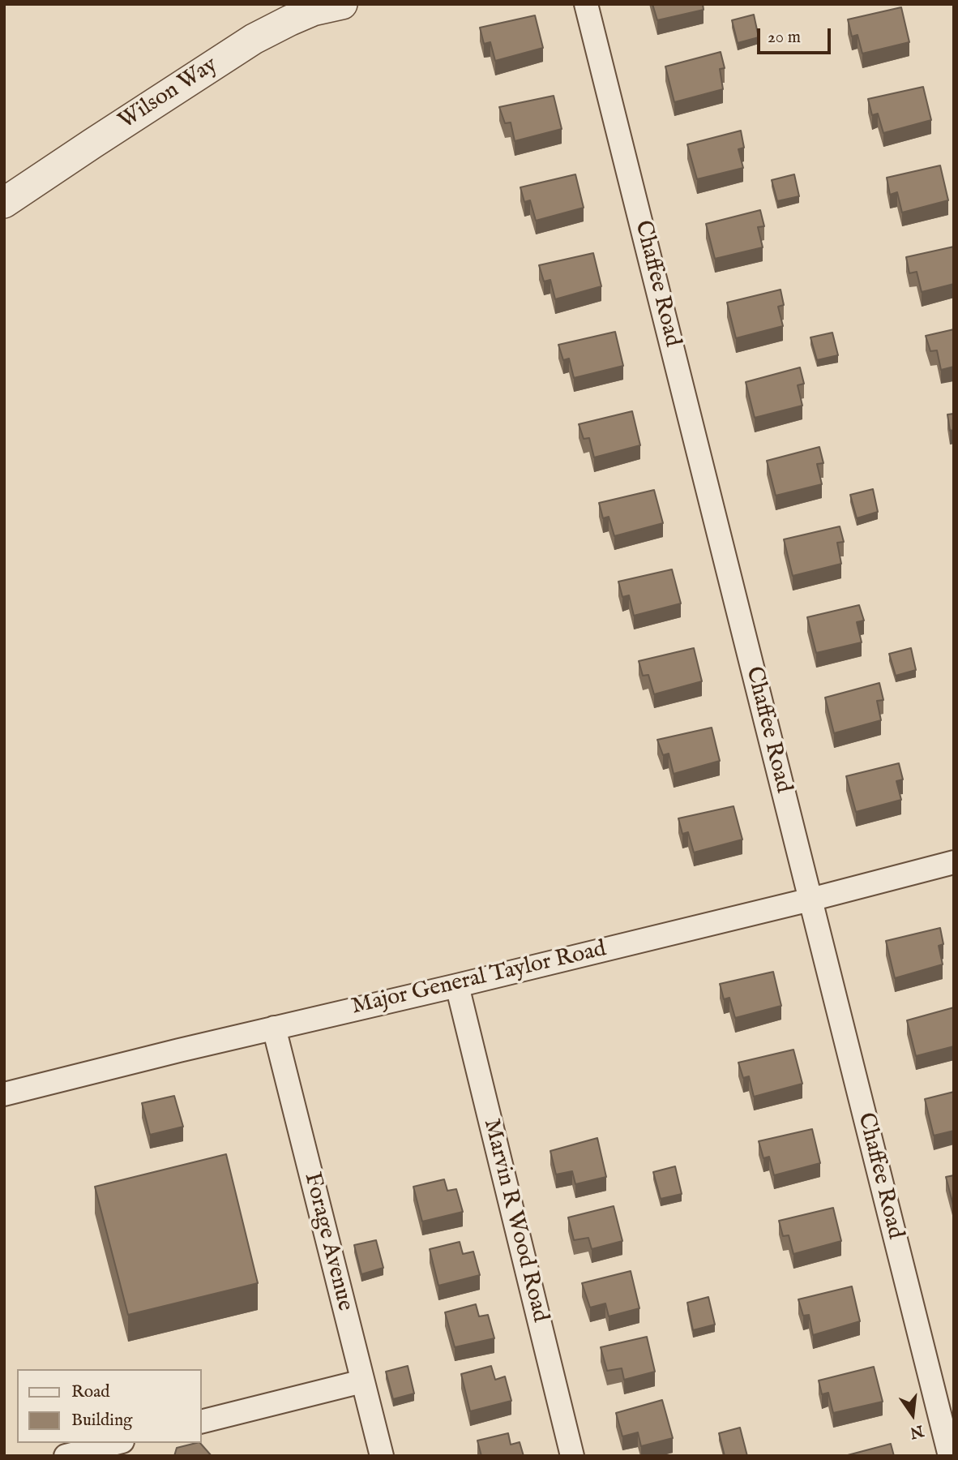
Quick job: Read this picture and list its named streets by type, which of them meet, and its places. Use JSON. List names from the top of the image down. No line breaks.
{"streets":{"street":["Wilson Way","Chaffee Road","Major General Taylor Road","Marvin R Wood Road","Forage Avenue"]},"crossings":[["Chaffee Road","Major General Taylor Road"],["Major General Taylor Road","Marvin R Wood Road"],["Major General Taylor Road","Forage Avenue"]],"legend":["Road","Building"],"scale_bar":"20 m","north":"bottom"}
